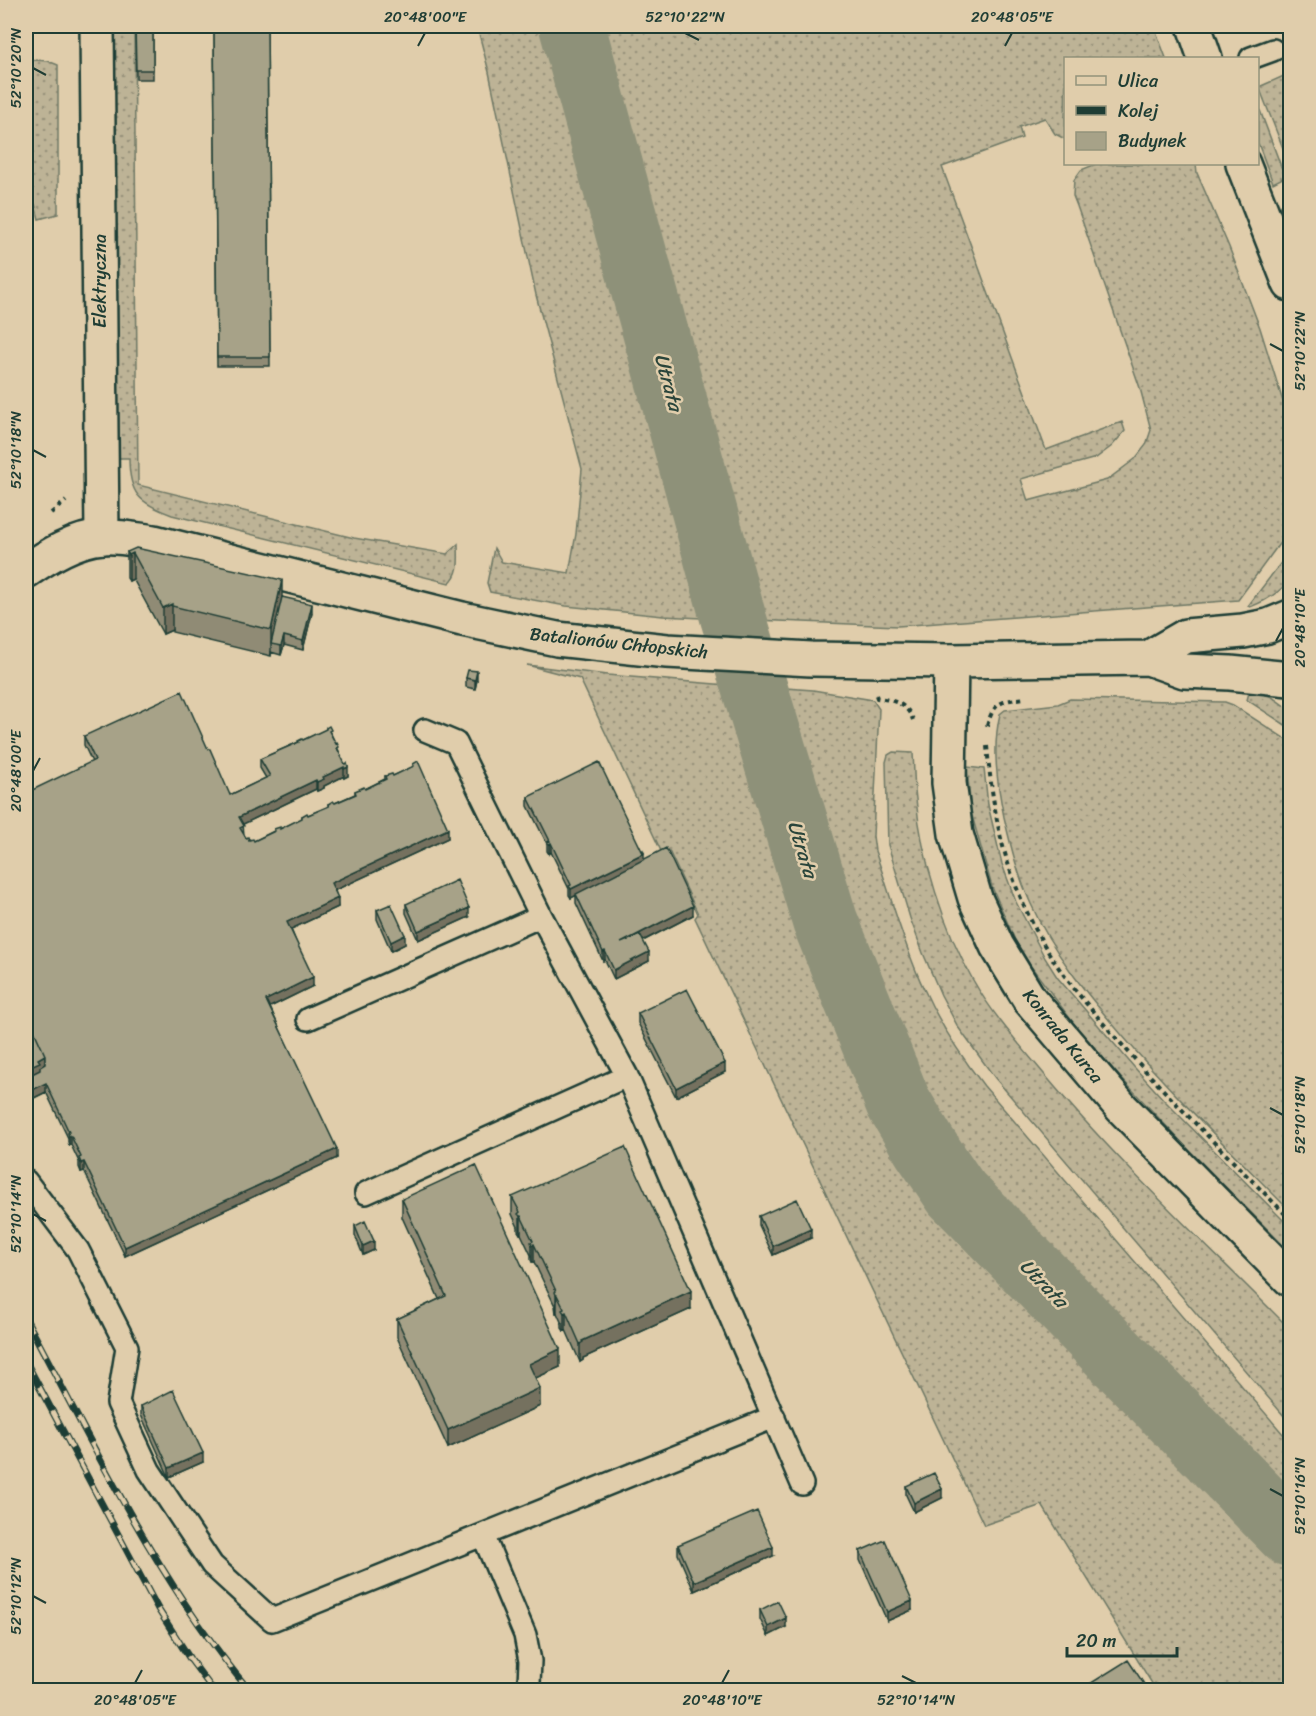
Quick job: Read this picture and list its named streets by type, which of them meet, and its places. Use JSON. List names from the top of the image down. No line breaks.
{"streets":{"street":["Elektryczna","Batalionów Chłopskich","Konrada Kurca"]},"crossings":[["Elektryczna","Batalionów Chłopskich"],["Batalionów Chłopskich","Konrada Kurca"]],"water":["Utrata"],"legend":["Ulica","Kolej","Budynek"],"scale_bar":"20 m","coordinates":["20°48'00\"E","52°10'22\"N","20°48'05\"E","52°10'20\"N","52°10'18\"N","20°48'10\"E","52°10'14\"N","52°10'16\"N","52°10'12\"N"]}
